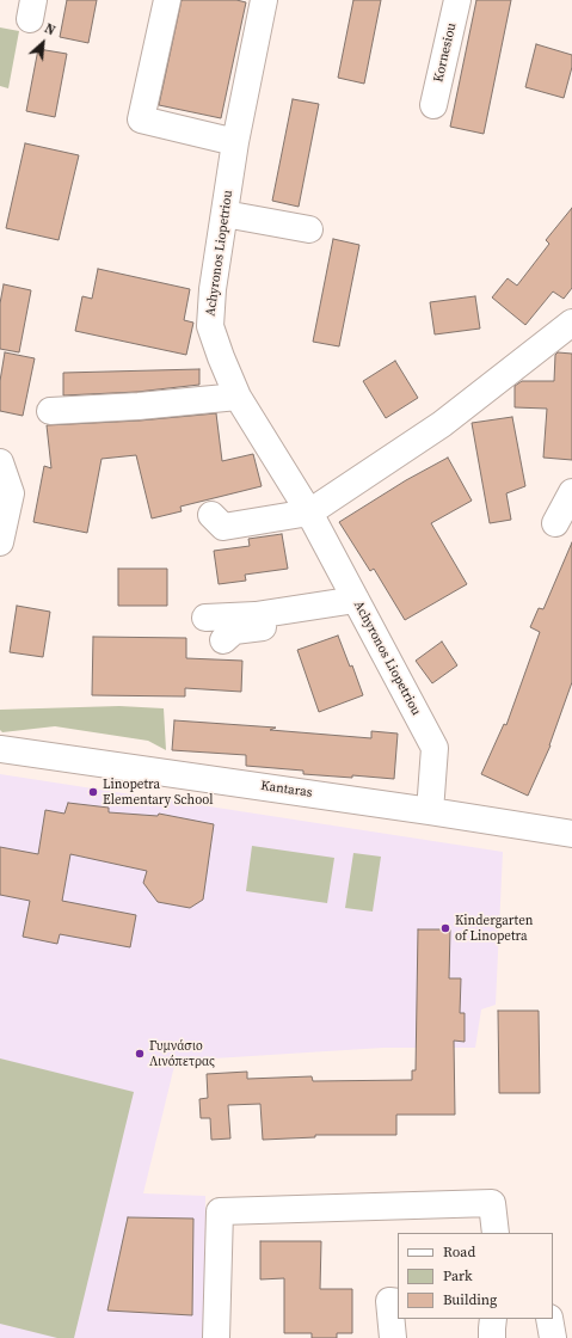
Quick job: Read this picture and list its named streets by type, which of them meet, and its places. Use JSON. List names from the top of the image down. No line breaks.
{"streets":{"street":["Kornesiou","Achyronos Liopetriou","Kantaras"]},"crossings":[["Achyronos Liopetriou","Kantaras"]],"places":["Linopetra Elementary School","Kindergarten of Linopetra","Γυμνάσιο Λινόπετρας"],"legend":["Road","Park","Building"],"north":"top right"}
